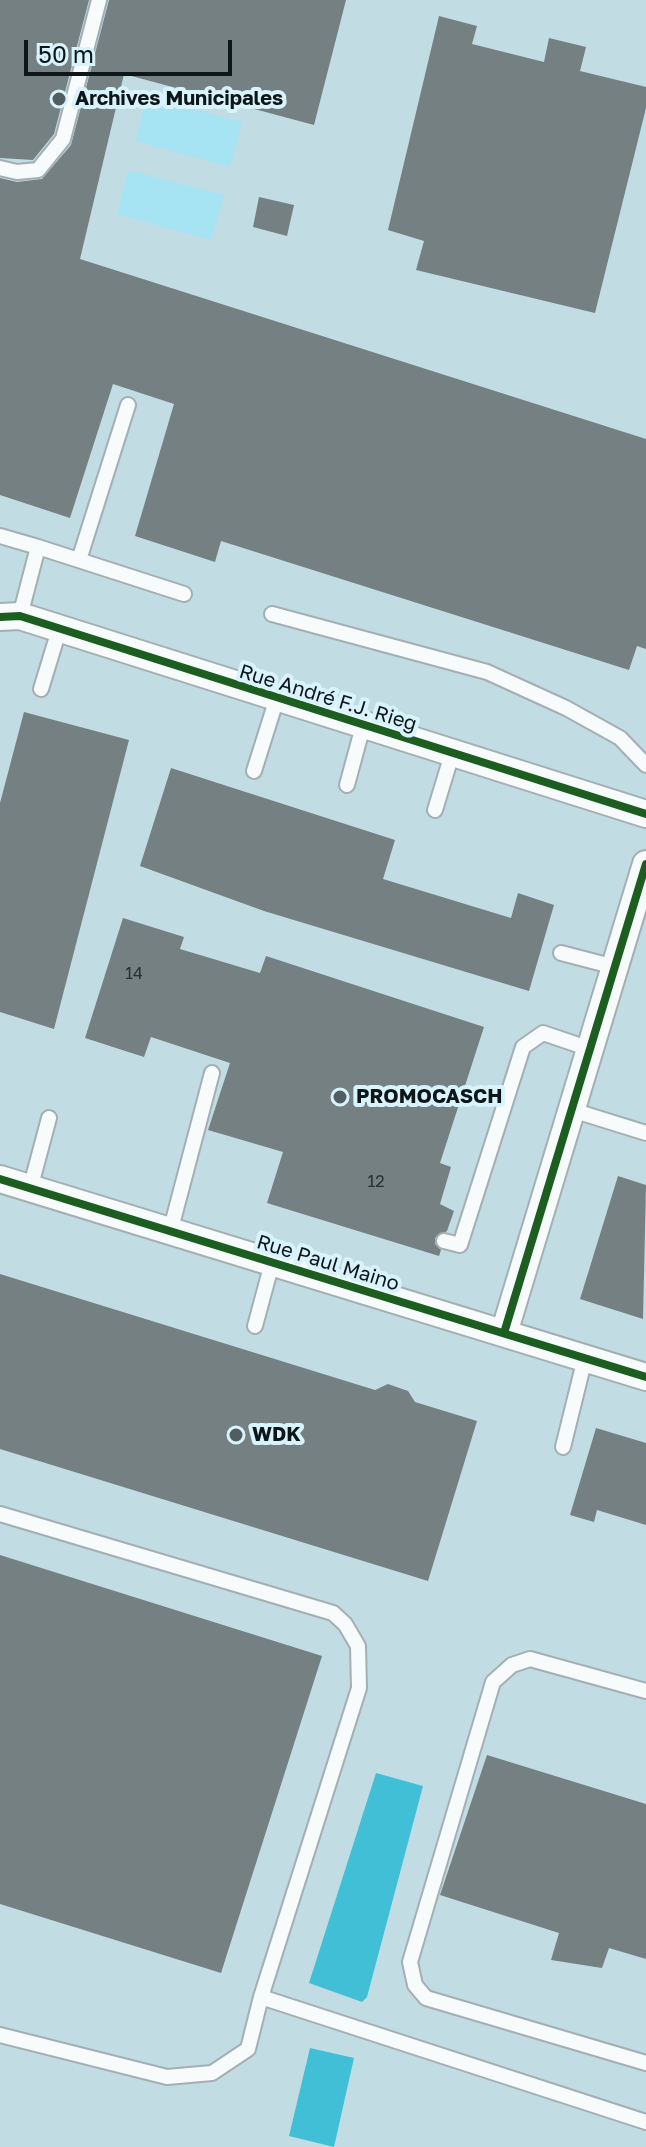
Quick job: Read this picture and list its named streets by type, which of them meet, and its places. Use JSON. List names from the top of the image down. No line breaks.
{"streets":{"street":["Rue André F.J. Rieg","Rue Paul Maino"]},"places":["Archives Municipales","PROMOCASCH","WDK"],"house_numbers":["14","12"],"scale_bar":"50 m"}
